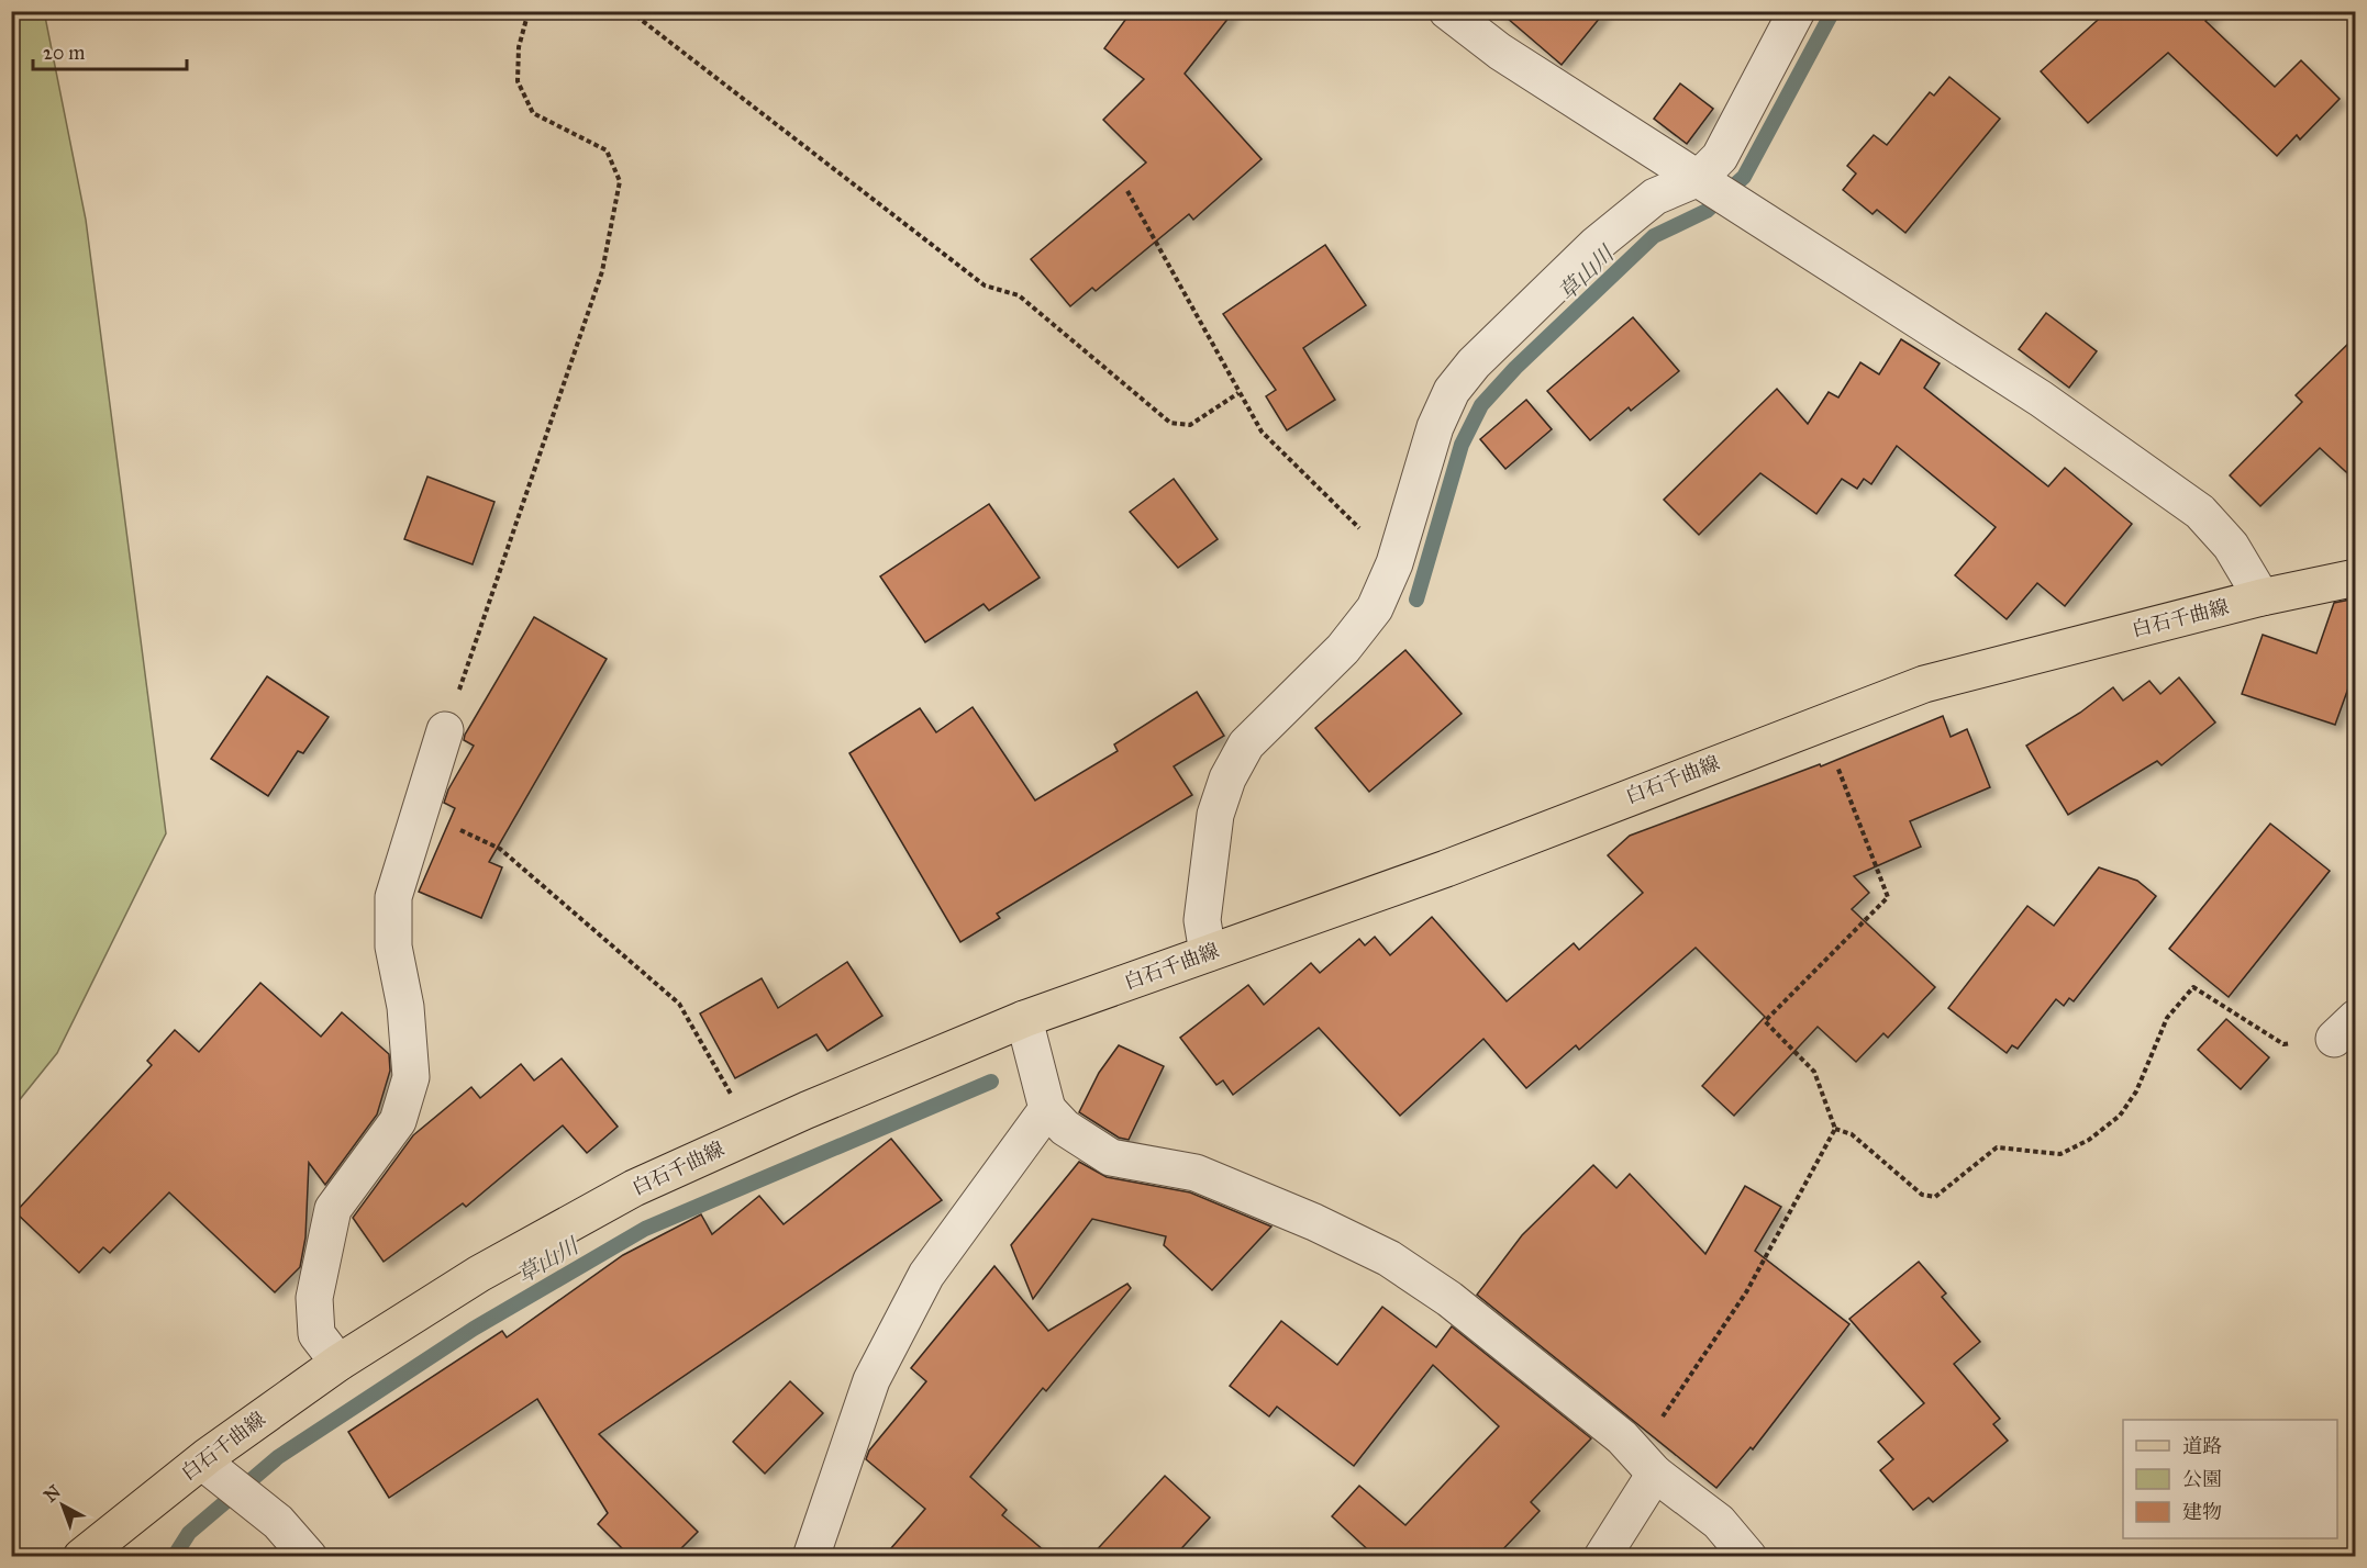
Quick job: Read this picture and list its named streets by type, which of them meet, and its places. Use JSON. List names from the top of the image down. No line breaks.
{"streets":{"main road":["白石千曲線"]},"water":["草山川"],"legend":["道路","公園","建物"],"scale_bar":"20 m","north":"top left"}
